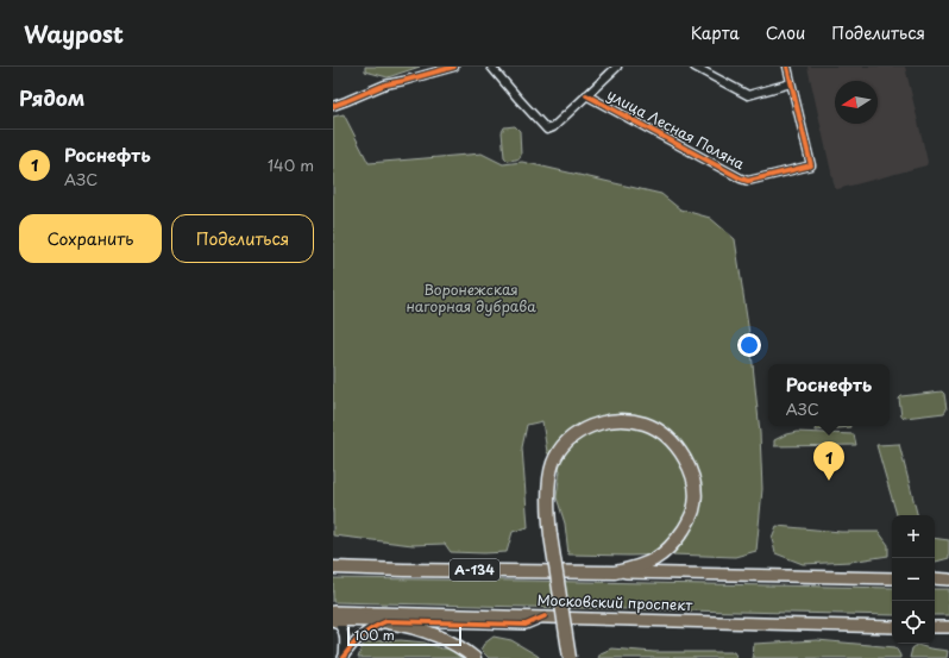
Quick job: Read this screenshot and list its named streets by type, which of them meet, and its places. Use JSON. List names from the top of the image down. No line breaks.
{"streets":{"highway":["А-134","Московский проспект"],"street":["улица Лесная Поляна"]},"parks":["Воронежская нагорная дубрава"],"scale_bar":"100 m","north":"left","page":{"header":"Waypost","nav":["Карта","Слои","Поделиться"],"heading":"Рядом","list":[{"mark":"1","name":"Роснефть","note":"АЗС","value":"140 m"}],"buttons":["Сохранить","Поделиться"],"popup":["Роснефть","АЗС"],"pins":"1","map_buttons":["+","−"],"scale":"100 m"}}
